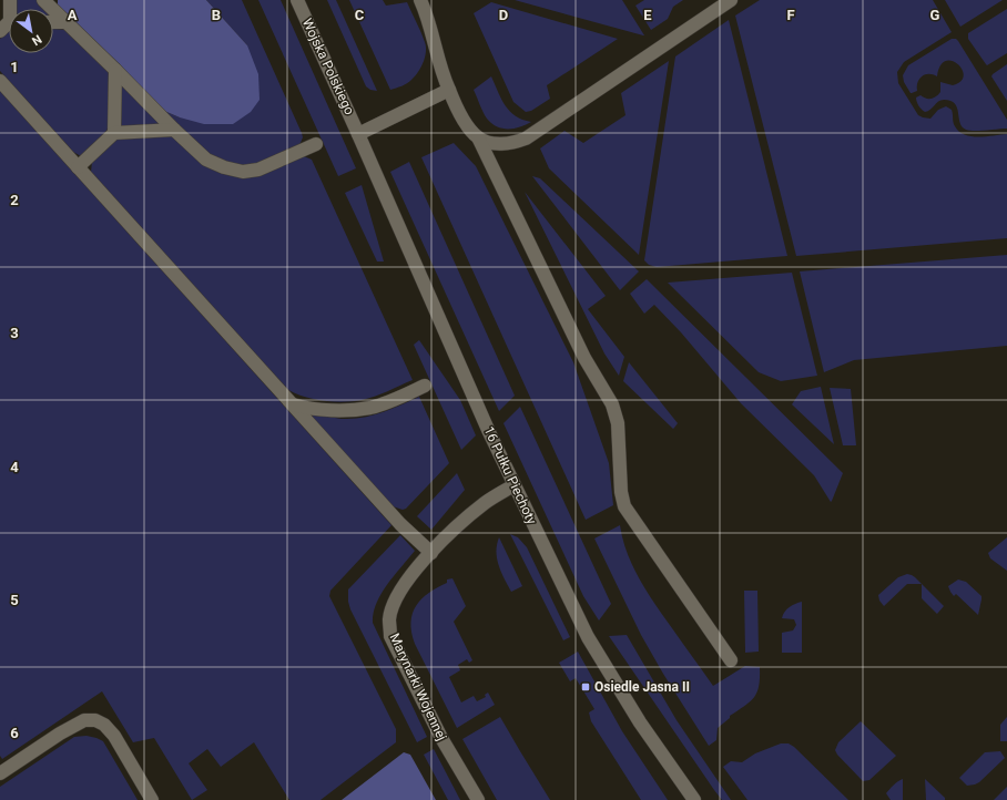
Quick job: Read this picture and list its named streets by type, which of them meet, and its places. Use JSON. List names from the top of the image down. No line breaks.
{"streets":{"street":["Wojska Polskiego","16 Pułku Piechoty","Marynarki Wojennej"]},"crossings":[["Wojska Polskiego","16 Pułku Piechoty"],["16 Pułku Piechoty","Marynarki Wojennej"]],"places":{"transit":["Osiedle Jasna II"]},"north":"bottom right","grid":{"columns":["A","B","C","D","E","F","G"],"rows":["1","2","3","4","5","6"]}}
